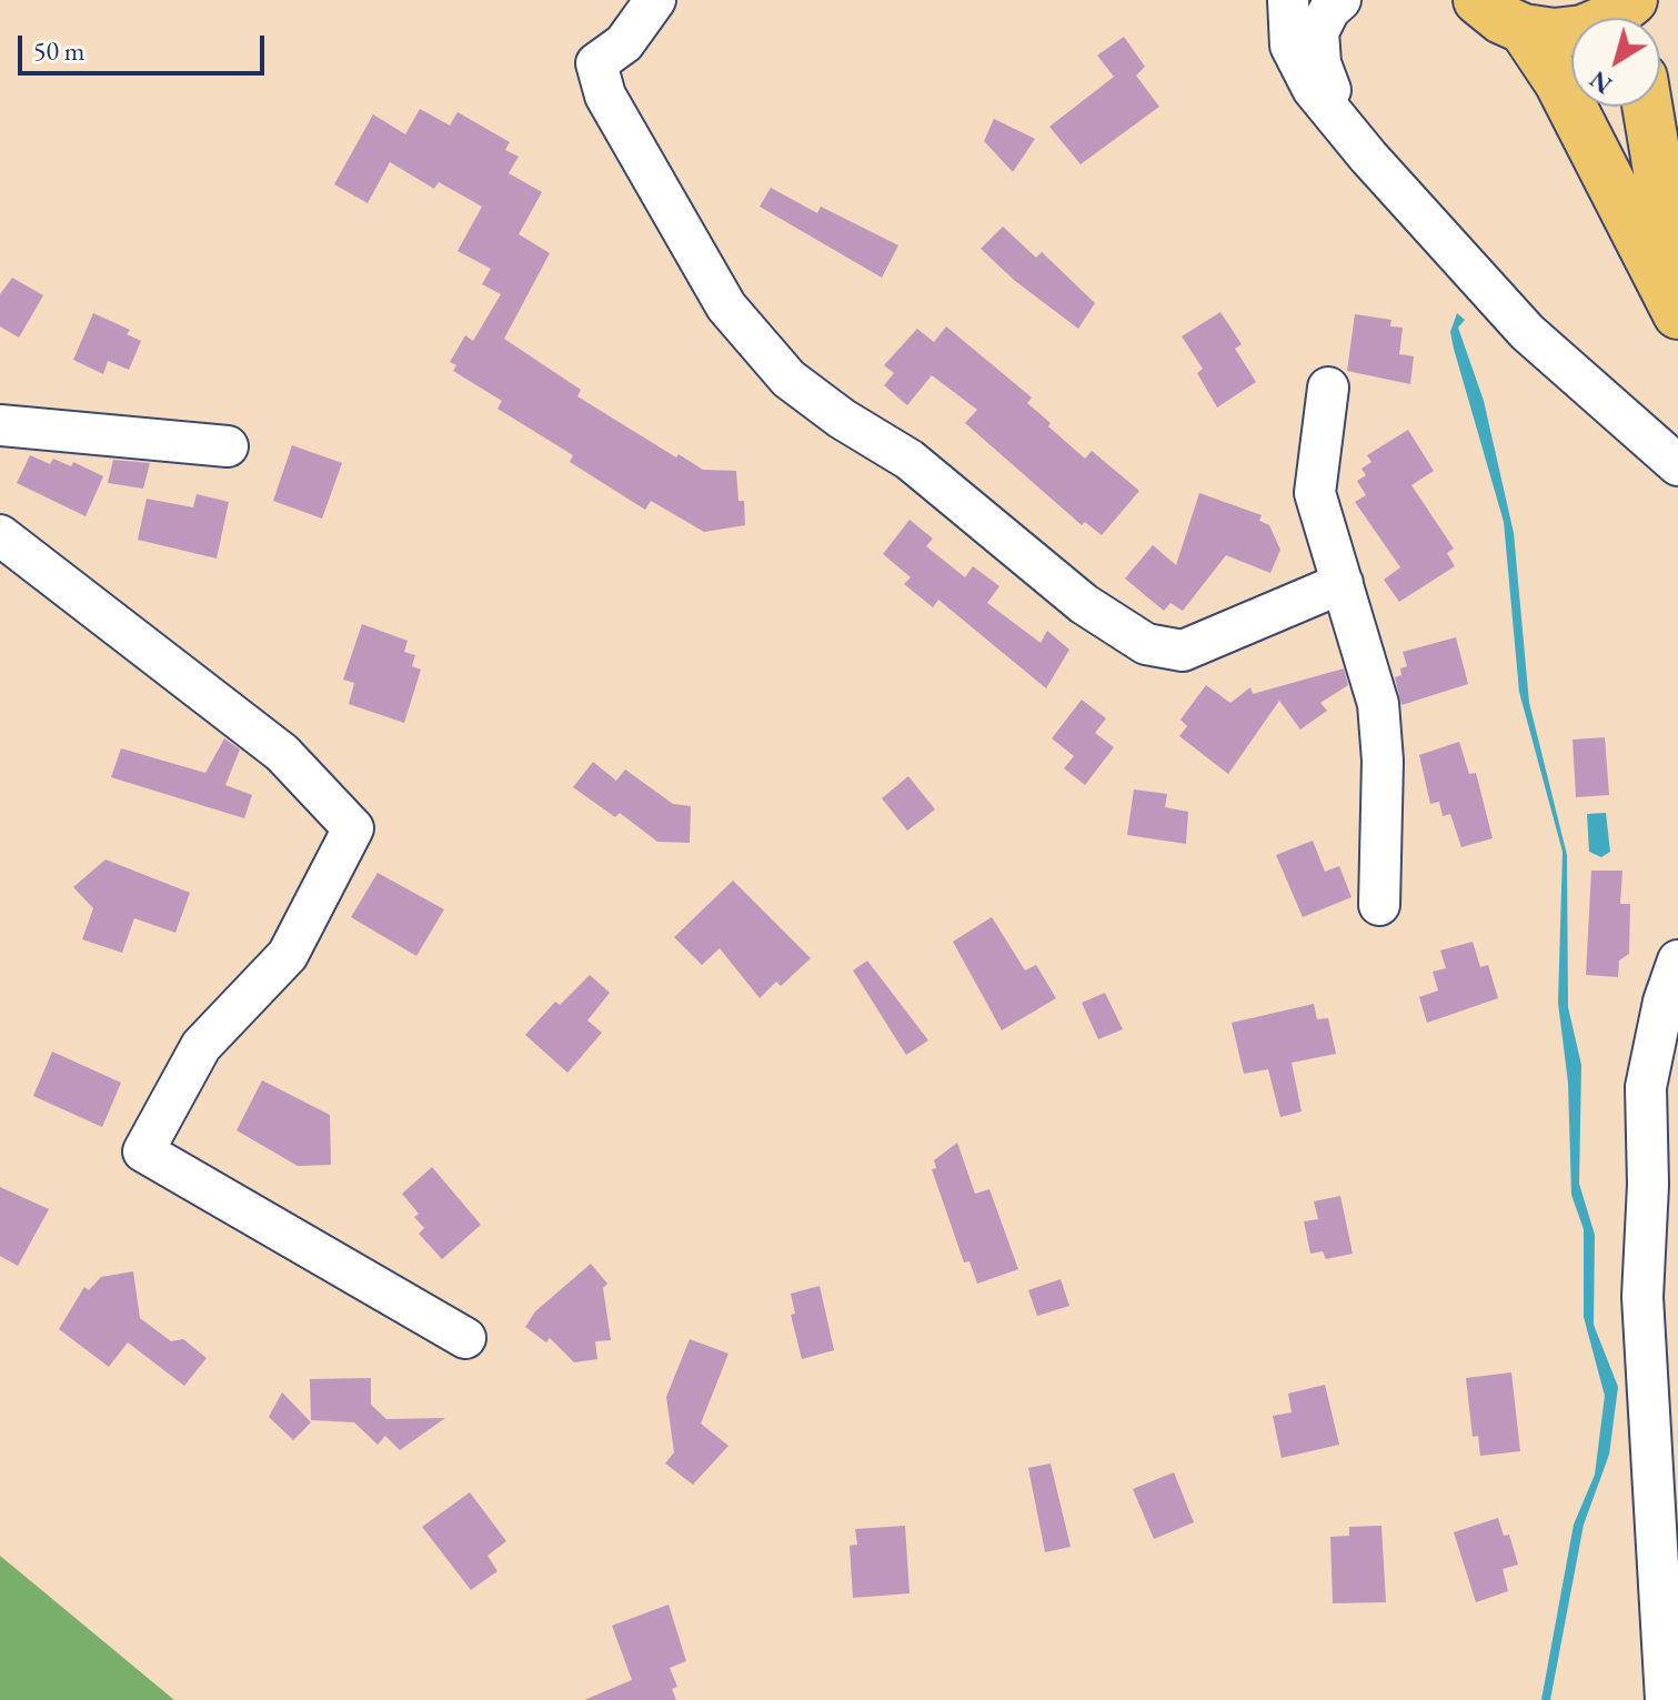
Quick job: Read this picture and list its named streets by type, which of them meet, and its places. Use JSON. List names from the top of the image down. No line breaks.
{"scale_bar":"50 m","north":"bottom left"}
